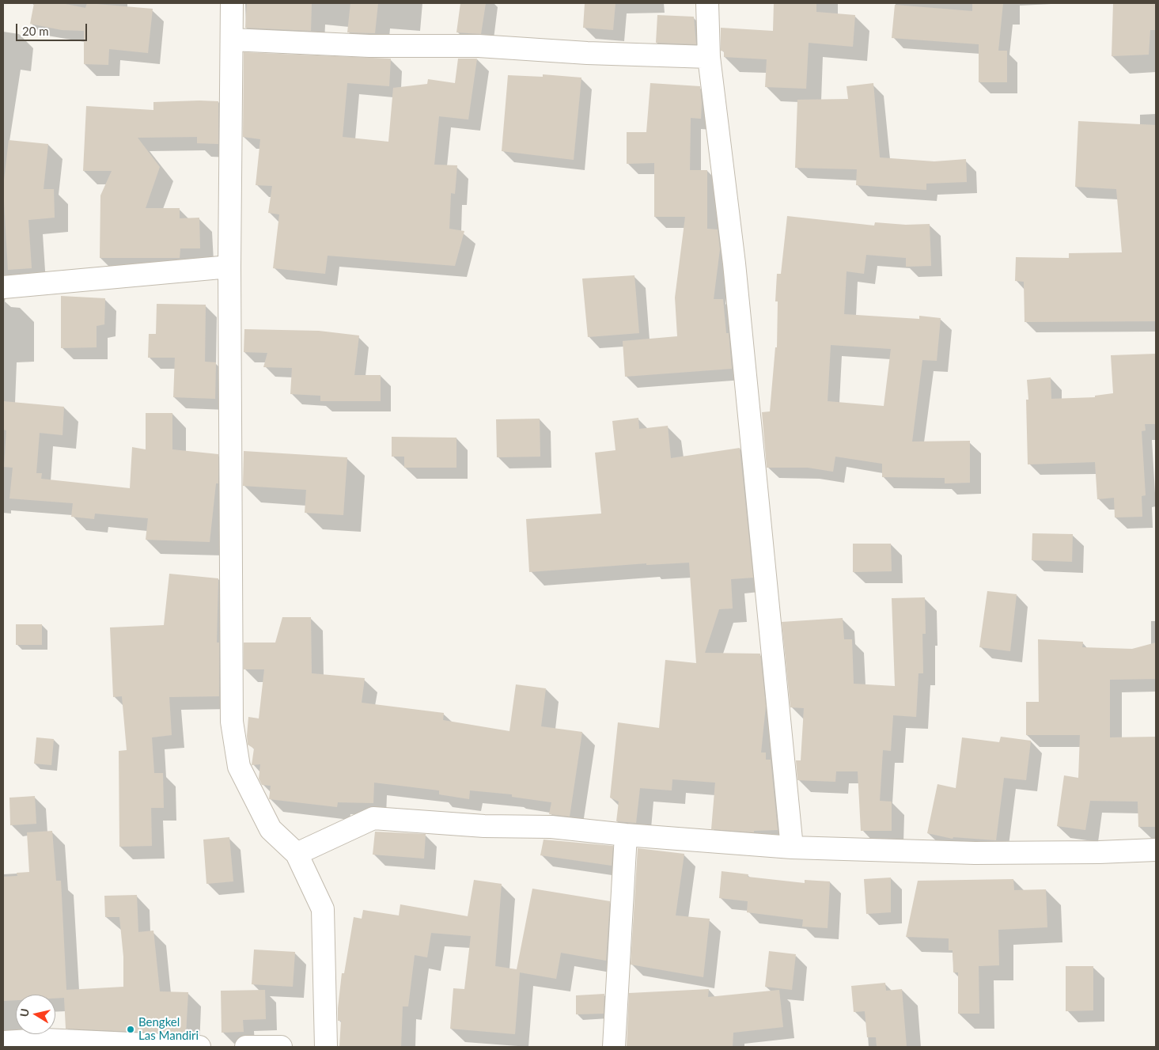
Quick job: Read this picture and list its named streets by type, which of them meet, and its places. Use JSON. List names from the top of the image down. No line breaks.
{"places":["Bengkel Las Mandiri"],"scale_bar":"20 m","north":"left"}
